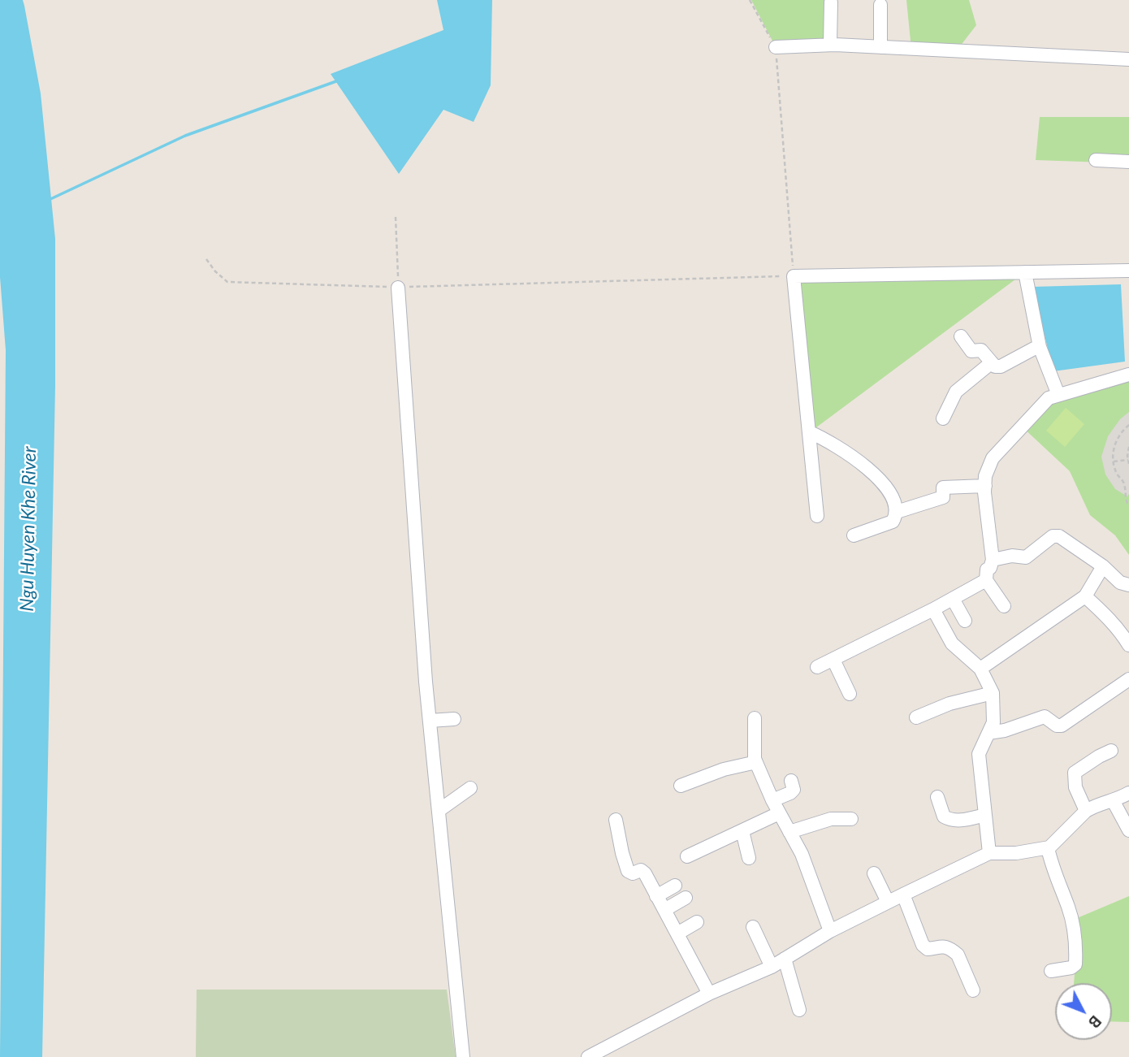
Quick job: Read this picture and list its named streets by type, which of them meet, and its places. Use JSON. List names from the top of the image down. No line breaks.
{"water":["Ngu Huyen Khe River"],"north":"bottom right"}
